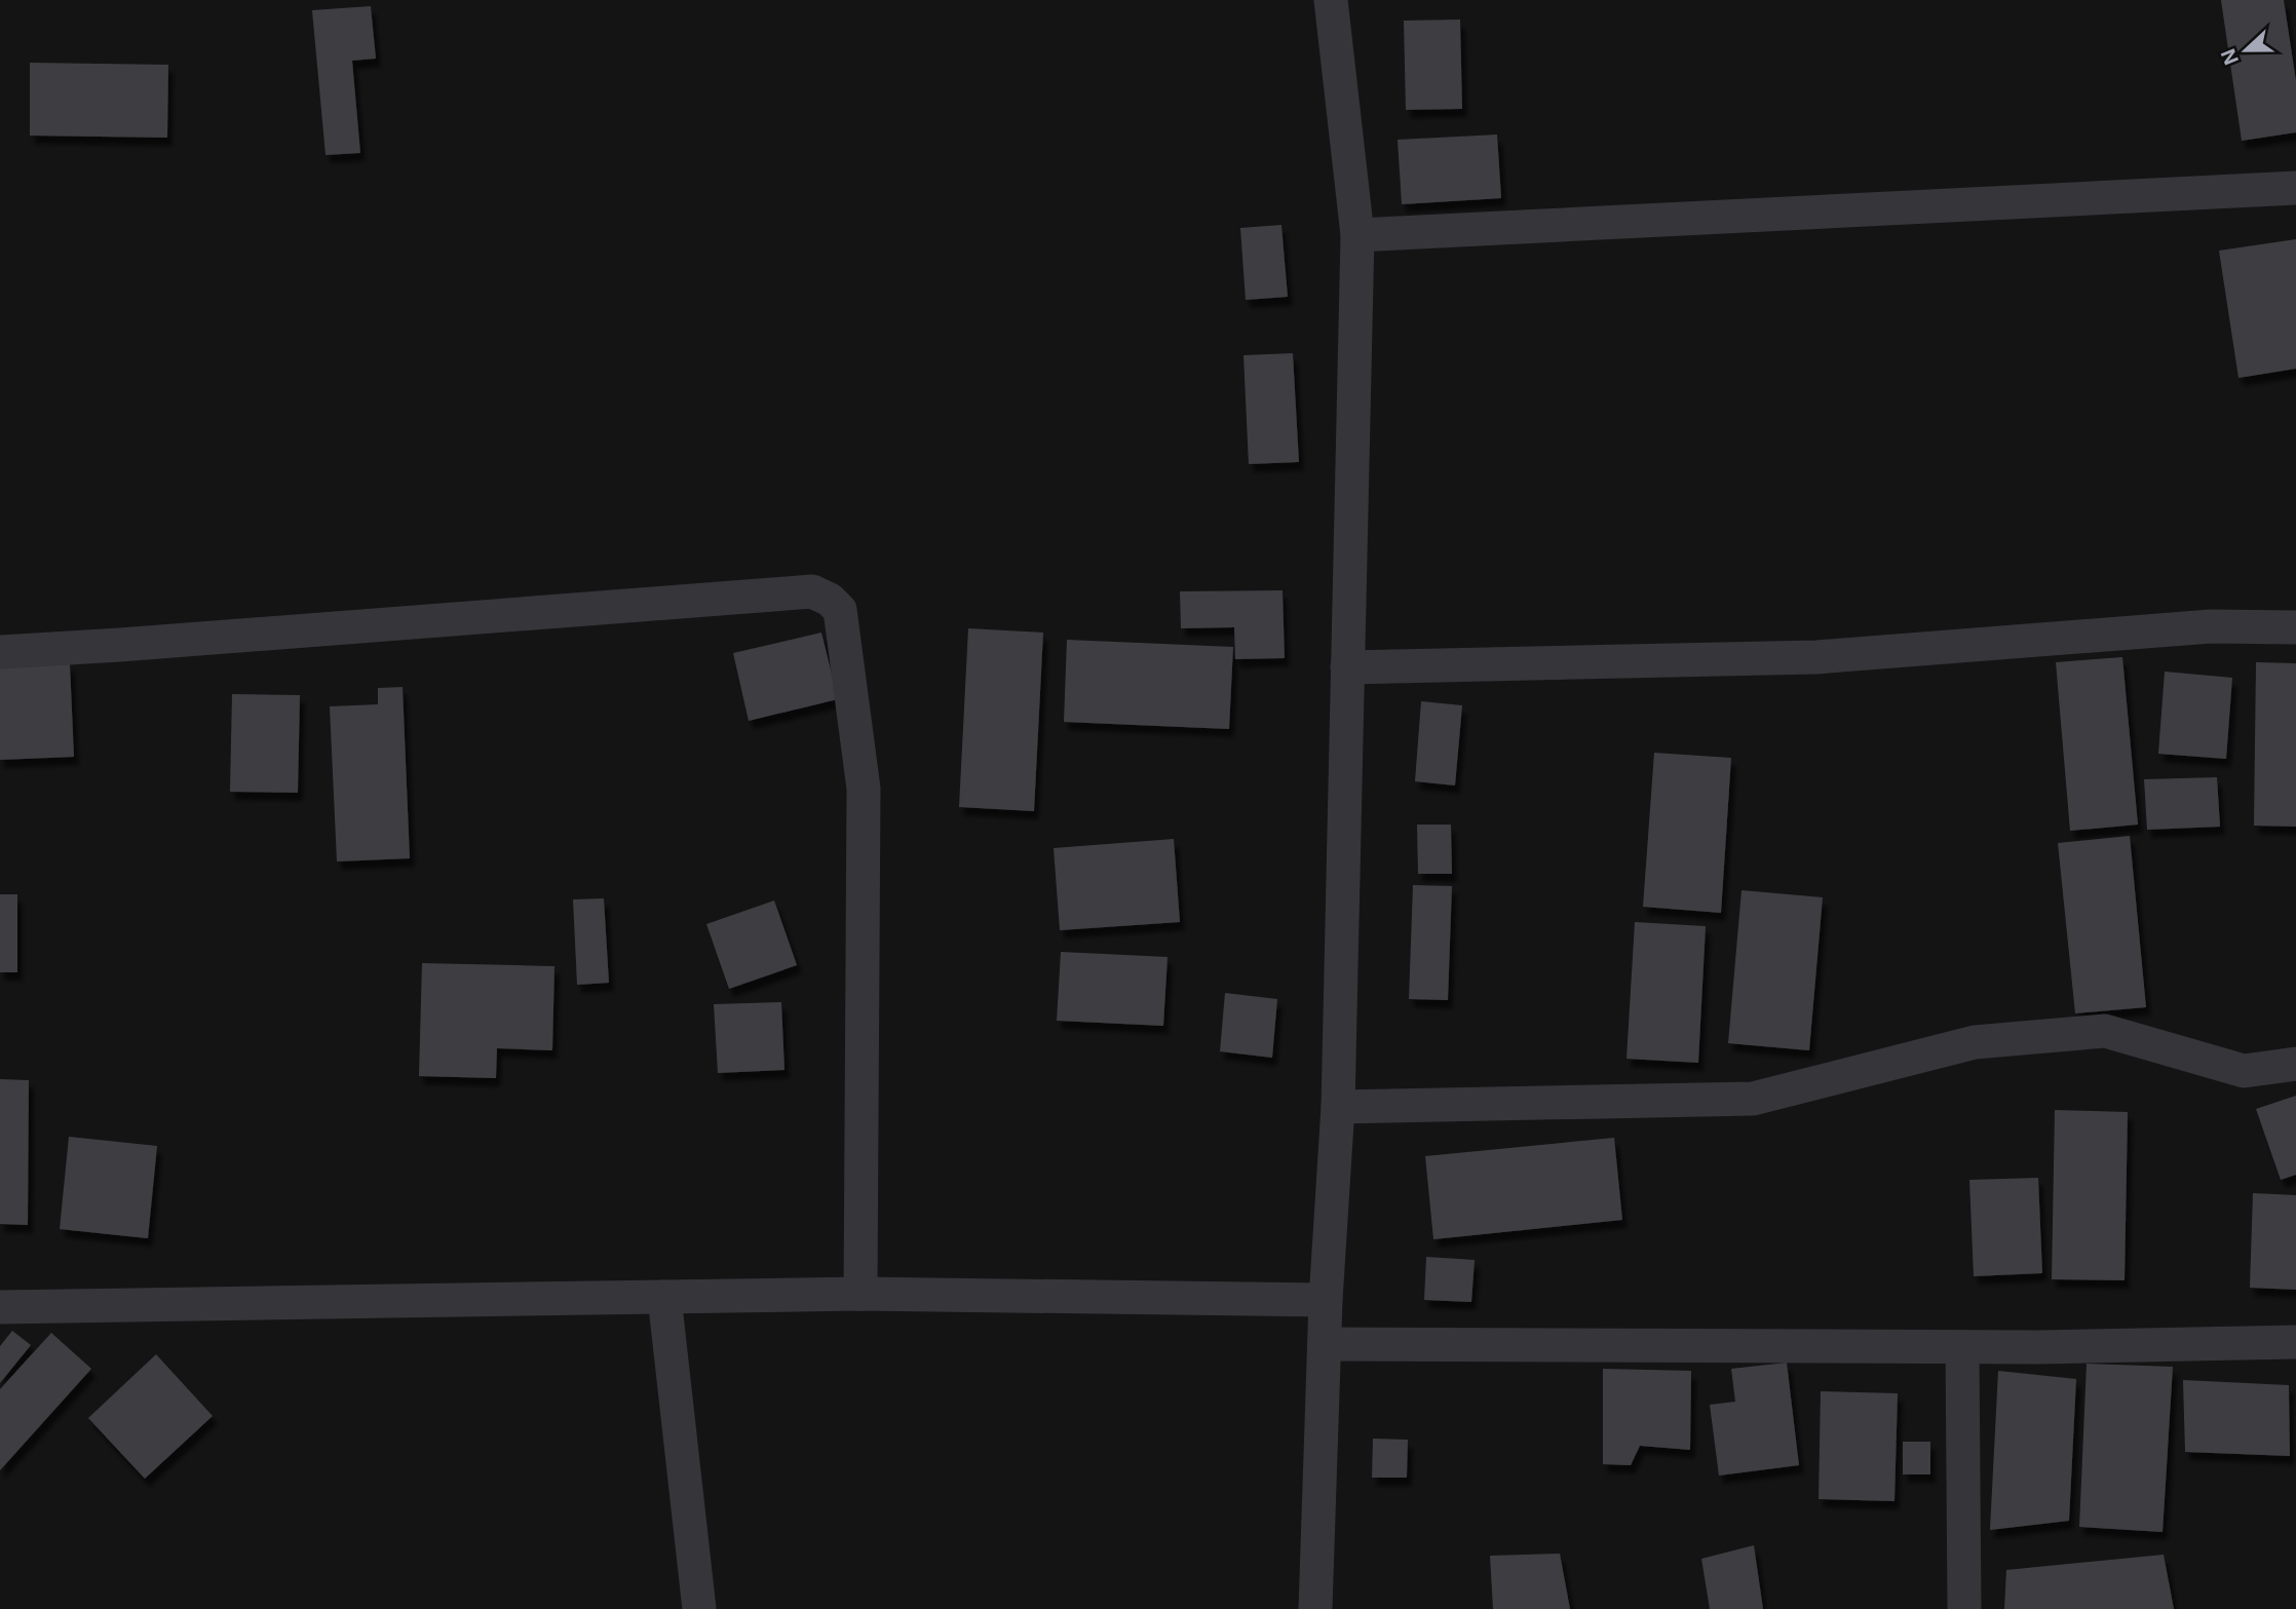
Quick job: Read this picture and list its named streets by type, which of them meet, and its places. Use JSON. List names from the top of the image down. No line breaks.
{"north":"left"}
